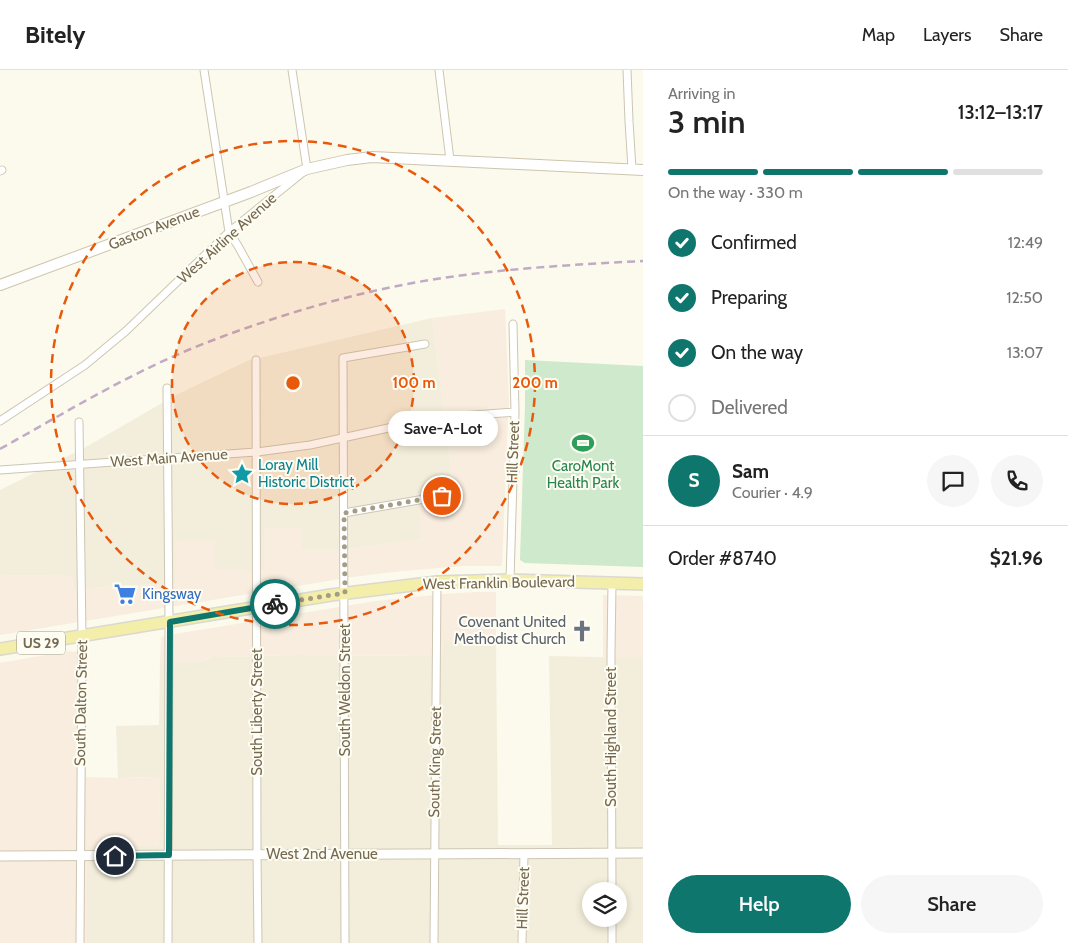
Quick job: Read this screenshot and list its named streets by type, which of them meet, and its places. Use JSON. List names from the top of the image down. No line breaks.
{"streets":{"main road":["Gaston Avenue","West Airline Avenue","West Franklin Boulevard","US 29"],"street":["Hill Street","West Main Avenue","South Weldon Street","South Dalton Street","South Liberty Street","South Highland Street","South King Street","West 2nd Avenue"]},"crossings":[["Gaston Avenue","West Airline Avenue"],["Hill Street","West Main Avenue"],["Hill Street","West Franklin Boulevard"],["Hill Street","West 2nd Avenue"],["West Main Avenue","South Weldon Street"],["West Main Avenue","South Dalton Street"],["West Main Avenue","South Liberty Street"],["West Franklin Boulevard","South Weldon Street"],["West Franklin Boulevard","South Dalton Street"],["West Franklin Boulevard","South Liberty Street"],["West Franklin Boulevard","South Highland Street"],["West Franklin Boulevard","South King Street"],["South Weldon Street","West 2nd Avenue"],["South Dalton Street","West 2nd Avenue"],["South Liberty Street","West 2nd Avenue"],["South Highland Street","West 2nd Avenue"],["South King Street","West 2nd Avenue"]],"places":{"sports":["CaroMont Health Park"],"place":["Loray Mill Historic District"],"other":["Save-A-Lot"],"supermarket":["Kingsway"],"church":["Covenant United Methodist Church"]},"page":{"header":"Bitely","nav":["Map","Layers","Share"],"heading":["3 min","Arriving in","13:12–13:17"],"panel":["Sam","Courier · 4.9","Order #8740","$21.96"],"bar":"On the way · 330 m","list":[["Confirmed","12:49"],["Preparing","12:50"],["On the way","13:07"],"Delivered"],"bubble":"Save-A-Lot","round":"S","buttons":["Help","Share"]},"rings":["100 m","200 m"]}
